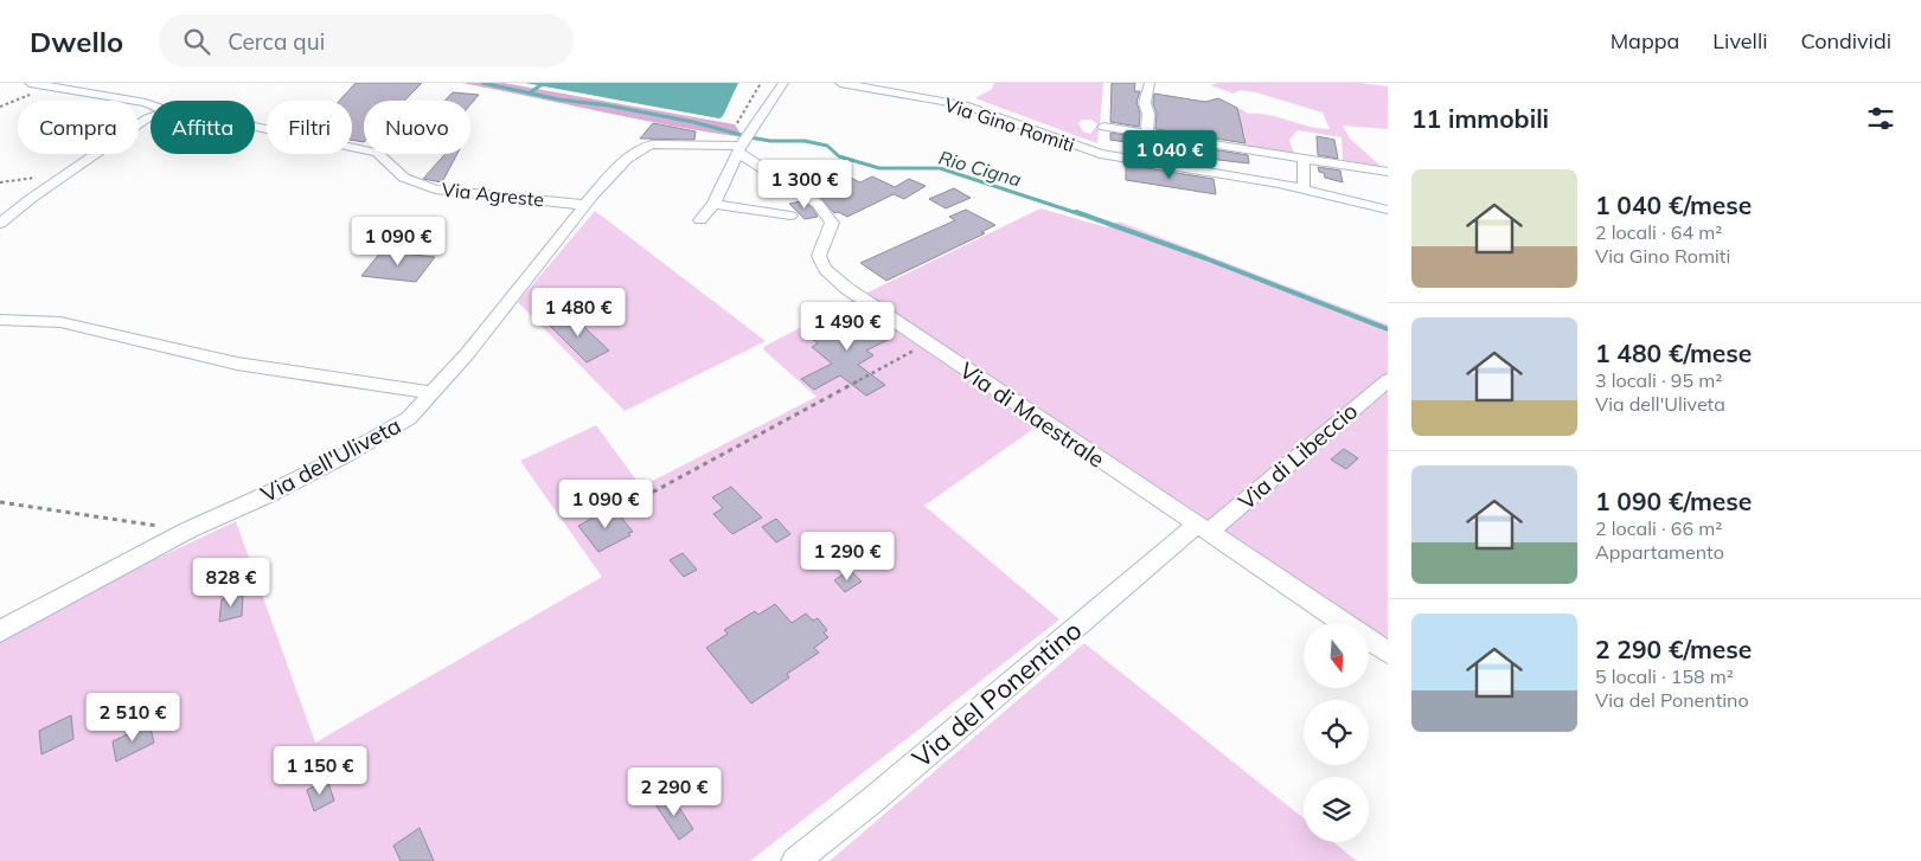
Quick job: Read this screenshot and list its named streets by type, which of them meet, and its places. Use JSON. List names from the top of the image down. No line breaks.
{"streets":{"street":["Via Gino Romiti","Via Agreste","Via di Maestrale","Via di Libeccio","Via dell'Uliveta","Via del Ponentino"]},"crossings":[["Via Agreste","Via dell'Uliveta"],["Via di Maestrale","Via di Libeccio"],["Via di Maestrale","Via dell'Uliveta"],["Via di Maestrale","Via del Ponentino"],["Via di Libeccio","Via del Ponentino"]],"water":["Rio Cigna"],"north":"bottom","page":{"header":"Dwello","search":"Cerca qui","nav":["Mappa","Livelli","Condividi"],"heading":"11 immobili","chip":["Compra","Affitta","Filtri","Nuovo"],"price":["1 040 €","1 300 €","1 090 €","1 480 €","1 490 €","1 090 €","1 290 €","828 €","2 510 €","1 150 €","2 290 €"],"list":[{"name":"1 040 €/mese","note":"2 locali · 64 m² · Via Gino Romiti"},{"name":"1 480 €/mese","note":"3 locali · 95 m² · Via dell'Uliveta"},{"name":"1 090 €/mese","note":"2 locali · 66 m² · Appartamento"},{"name":"2 290 €/mese","note":"5 locali · 158 m² · Via del Ponentino"}]}}
